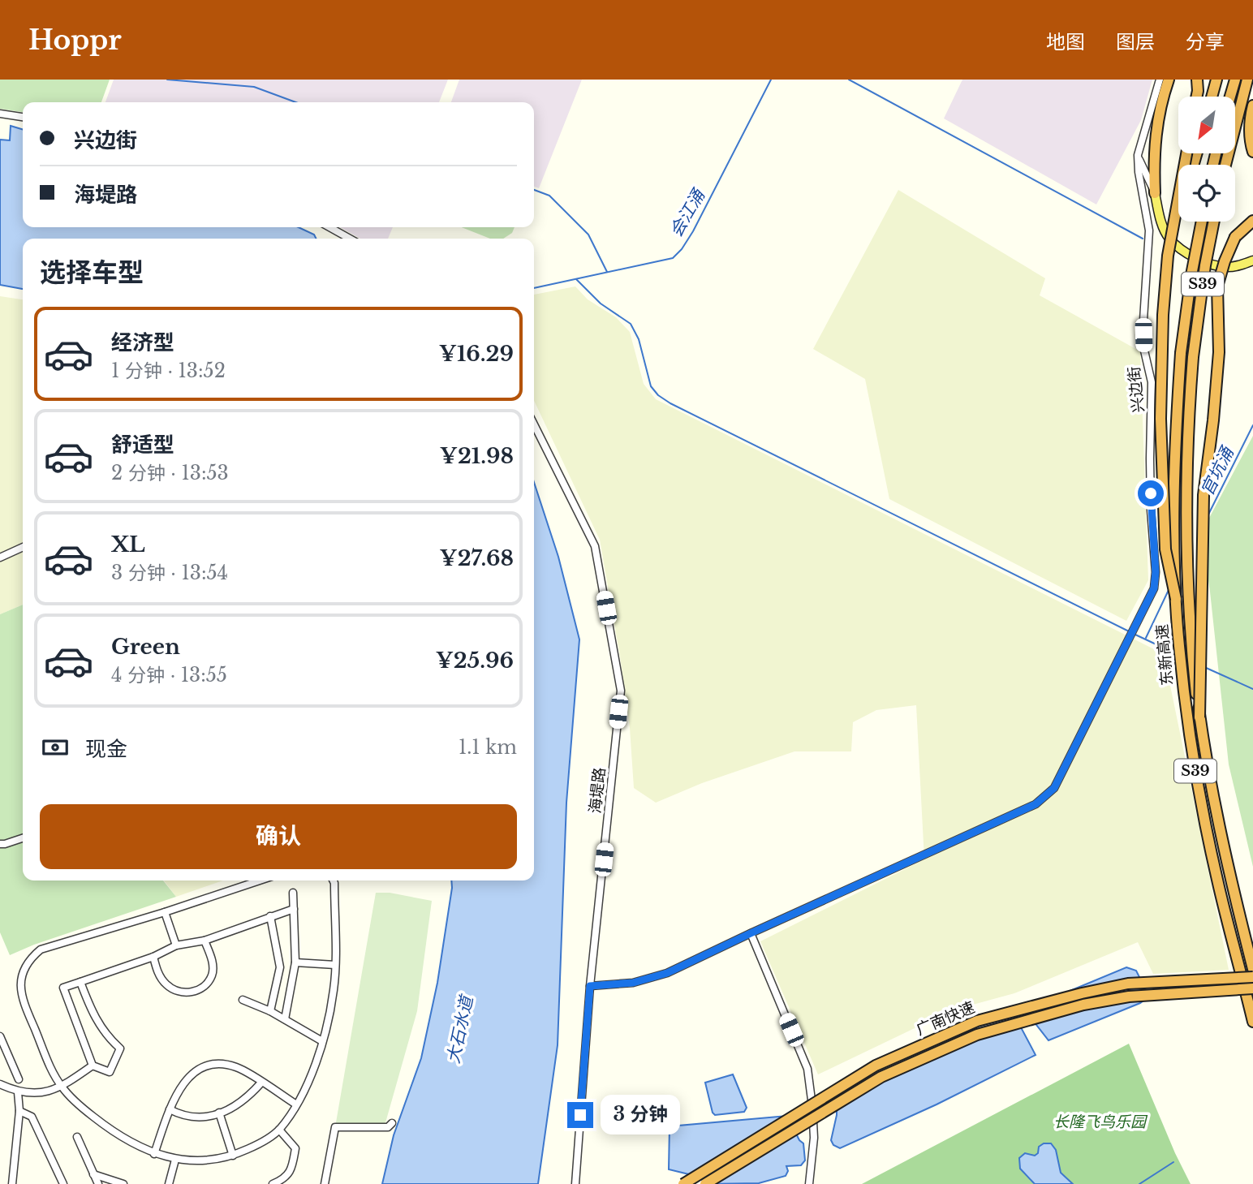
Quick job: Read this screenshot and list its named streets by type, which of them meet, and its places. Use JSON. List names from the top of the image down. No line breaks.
{"streets":{"highway":["S39","东新高速","广南快速"],"street":["兴边街","海堤路"]},"crossings":[["兴边街","海堤路"]],"water":["会江涌","官坑涌","大石水道"],"parks":["长隆飞鸟乐园"],"north":"bottom left","page":{"header":"Hoppr","nav":["地图","图层","分享"],"banner":["兴边街","海堤路"],"heading":"选择车型","list":[{"name":"经济型","note":"1 分钟 · 13:52","value":"¥16.29"},{"name":"舒适型","note":"2 分钟 · 13:53","value":"¥21.98"},{"name":"XL","note":"3 分钟 · 13:54","value":"¥27.68"},{"name":"Green","note":"4 分钟 · 13:55","value":"¥25.96"}],"pay":["现金","1.1 km"],"buttons":"确认","bubble":"3 分钟"}}
